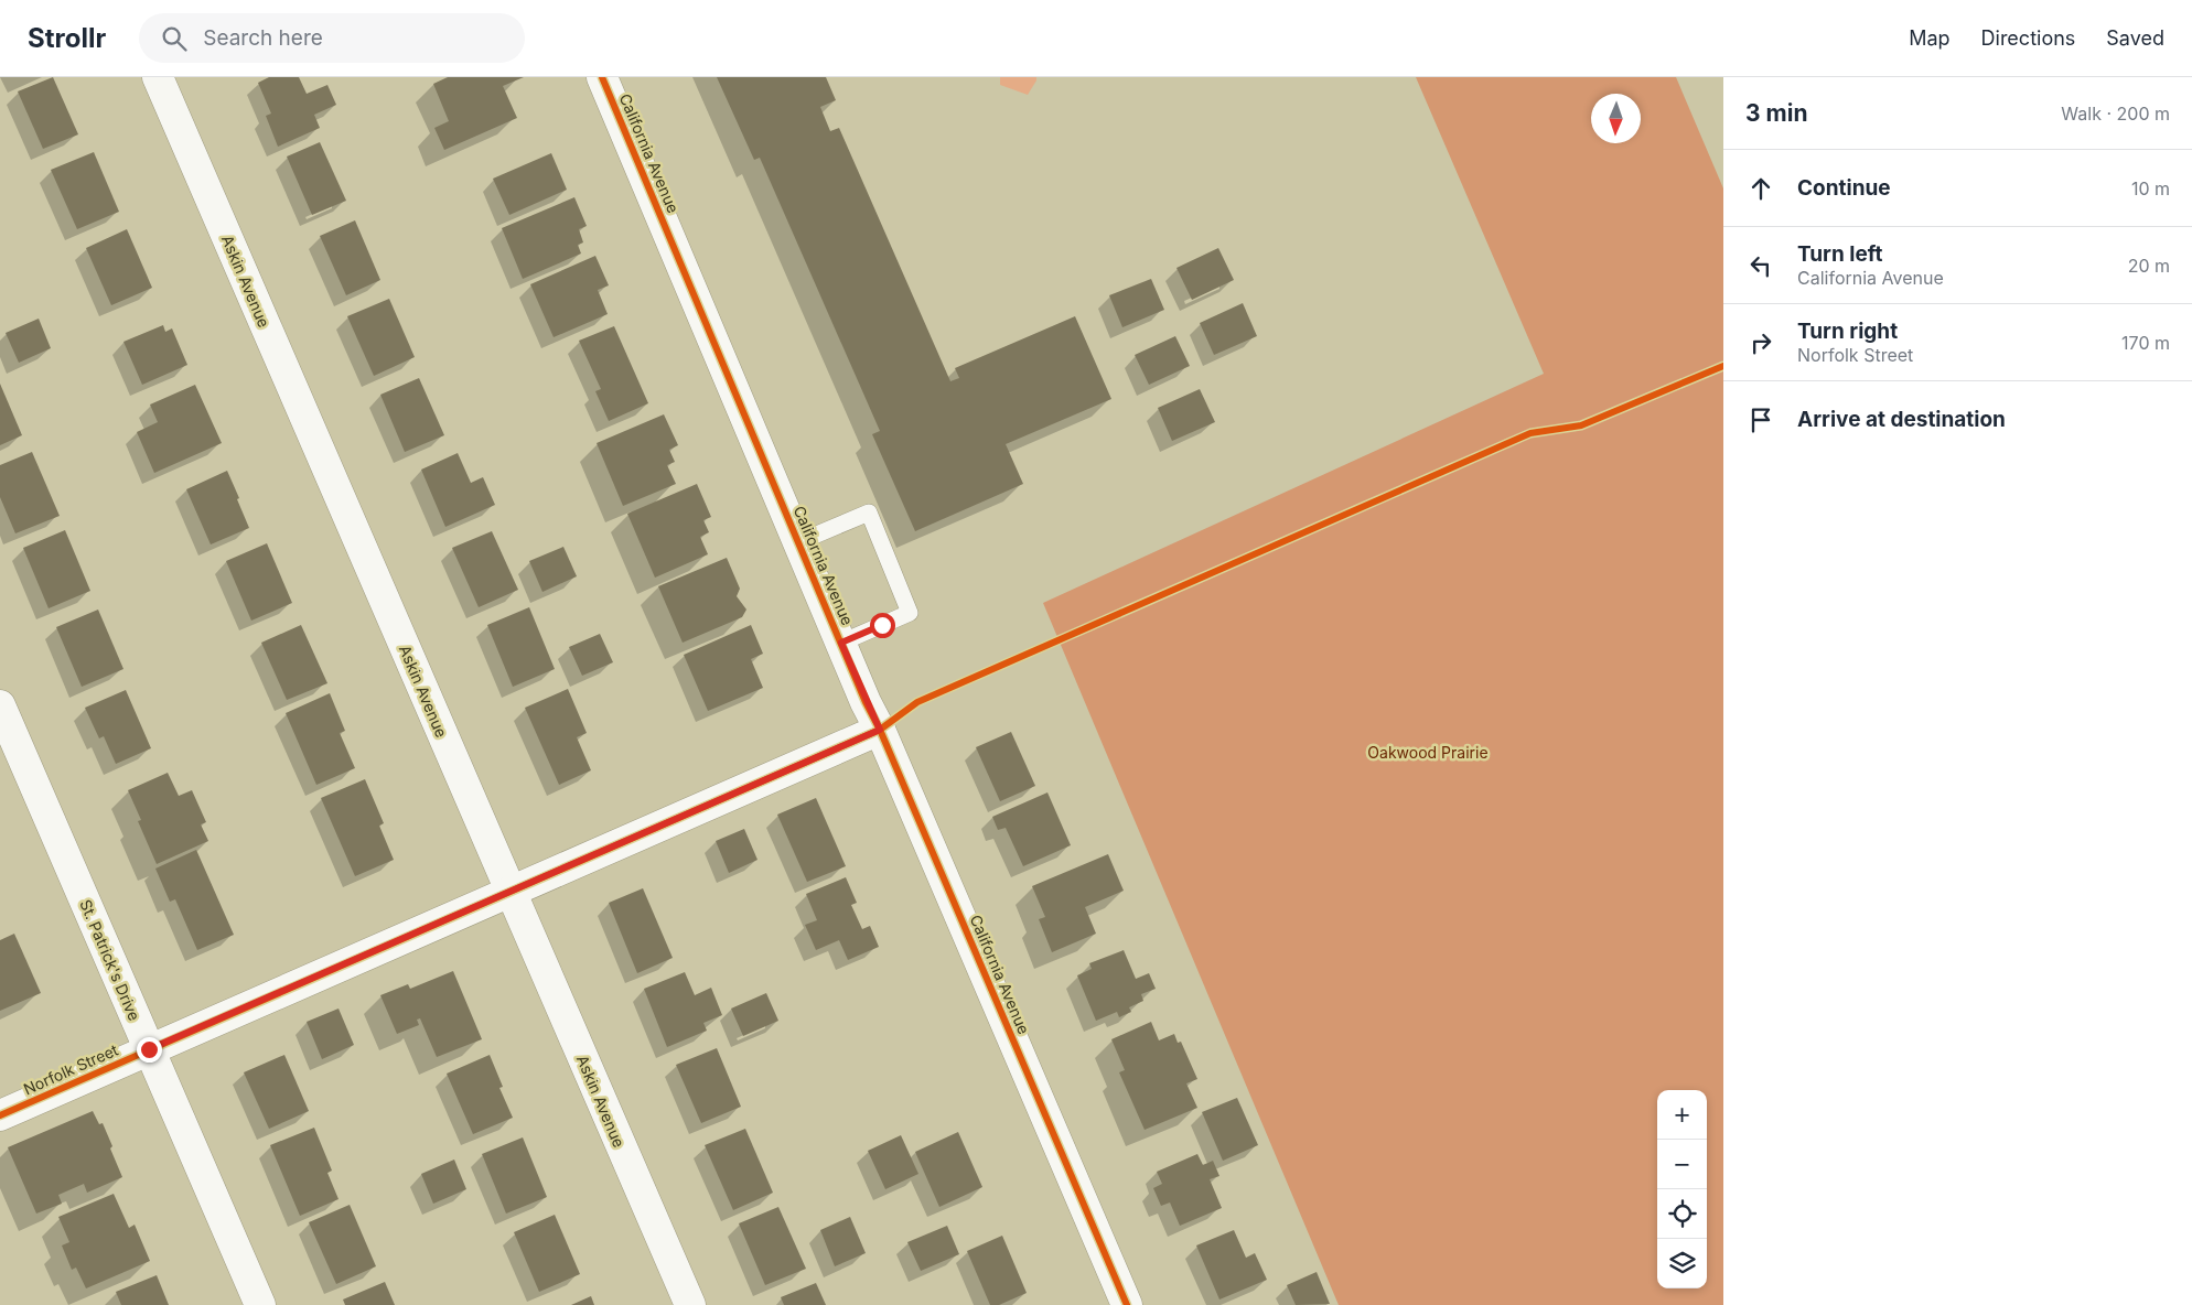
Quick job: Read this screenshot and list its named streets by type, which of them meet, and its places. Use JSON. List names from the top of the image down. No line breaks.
{"streets":{"street":["California Avenue","Askin Avenue","St. Patrick's Drive","Norfolk Street"]},"crossings":[["California Avenue","Norfolk Street"],["Askin Avenue","Norfolk Street"],["St. Patrick's Drive","Norfolk Street"]],"parks":["Oakwood Prairie"],"north":"bottom","page":{"header":"Strollr","search":"Search here","nav":["Map","Directions","Saved"],"heading":["3 min","Walk · 200 m"],"list":[["Continue","10 m"],["Turn left","California Avenue","20 m"],["Turn right","Norfolk Street","170 m"],"Arrive at destination"],"map_buttons":["+","−"]}}
